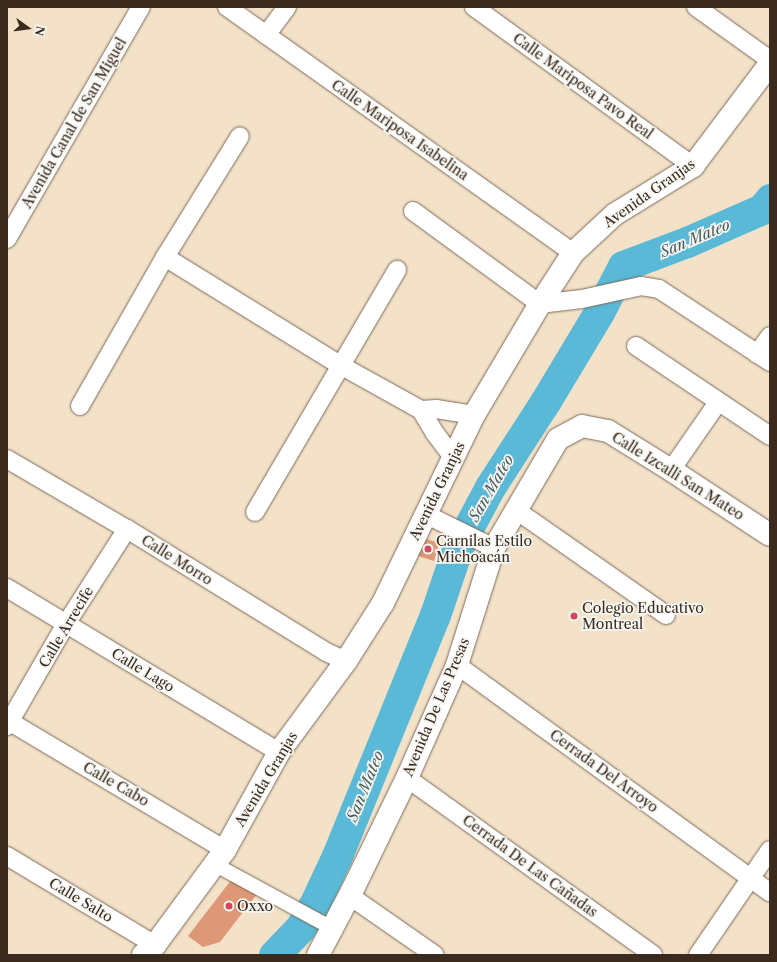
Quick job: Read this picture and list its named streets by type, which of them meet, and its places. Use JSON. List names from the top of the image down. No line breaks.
{"streets":{"street":["Calle Mariposa Pavo Real","Avenida Canal de San Miguel","Calle Mariposa Isabelina","Avenida Granjas","Calle Izcalli San Mateo","Calle Morro","Calle Arrecife","Calle Lago","Avenida De Las Presas","Cerrada Del Arroyo","Calle Cabo","Cerrada De Las Cañadas","Calle Salto"]},"crossings":[["Calle Mariposa Pavo Real","Avenida Granjas"],["Calle Mariposa Isabelina","Avenida Granjas"],["Avenida Granjas","Calle Morro"],["Avenida Granjas","Calle Lago"],["Avenida Granjas","Calle Cabo"],["Avenida Granjas","Calle Salto"],["Calle Izcalli San Mateo","Avenida De Las Presas"],["Calle Morro","Calle Arrecife"],["Calle Arrecife","Calle Lago"],["Calle Arrecife","Calle Cabo"],["Avenida De Las Presas","Cerrada Del Arroyo"],["Avenida De Las Presas","Cerrada De Las Cañadas"]],"water":["San Mateo"],"places":["Carnilas Estilo Michoacán","Colegio Educativo Montreal","Oxxo"],"north":"right"}
